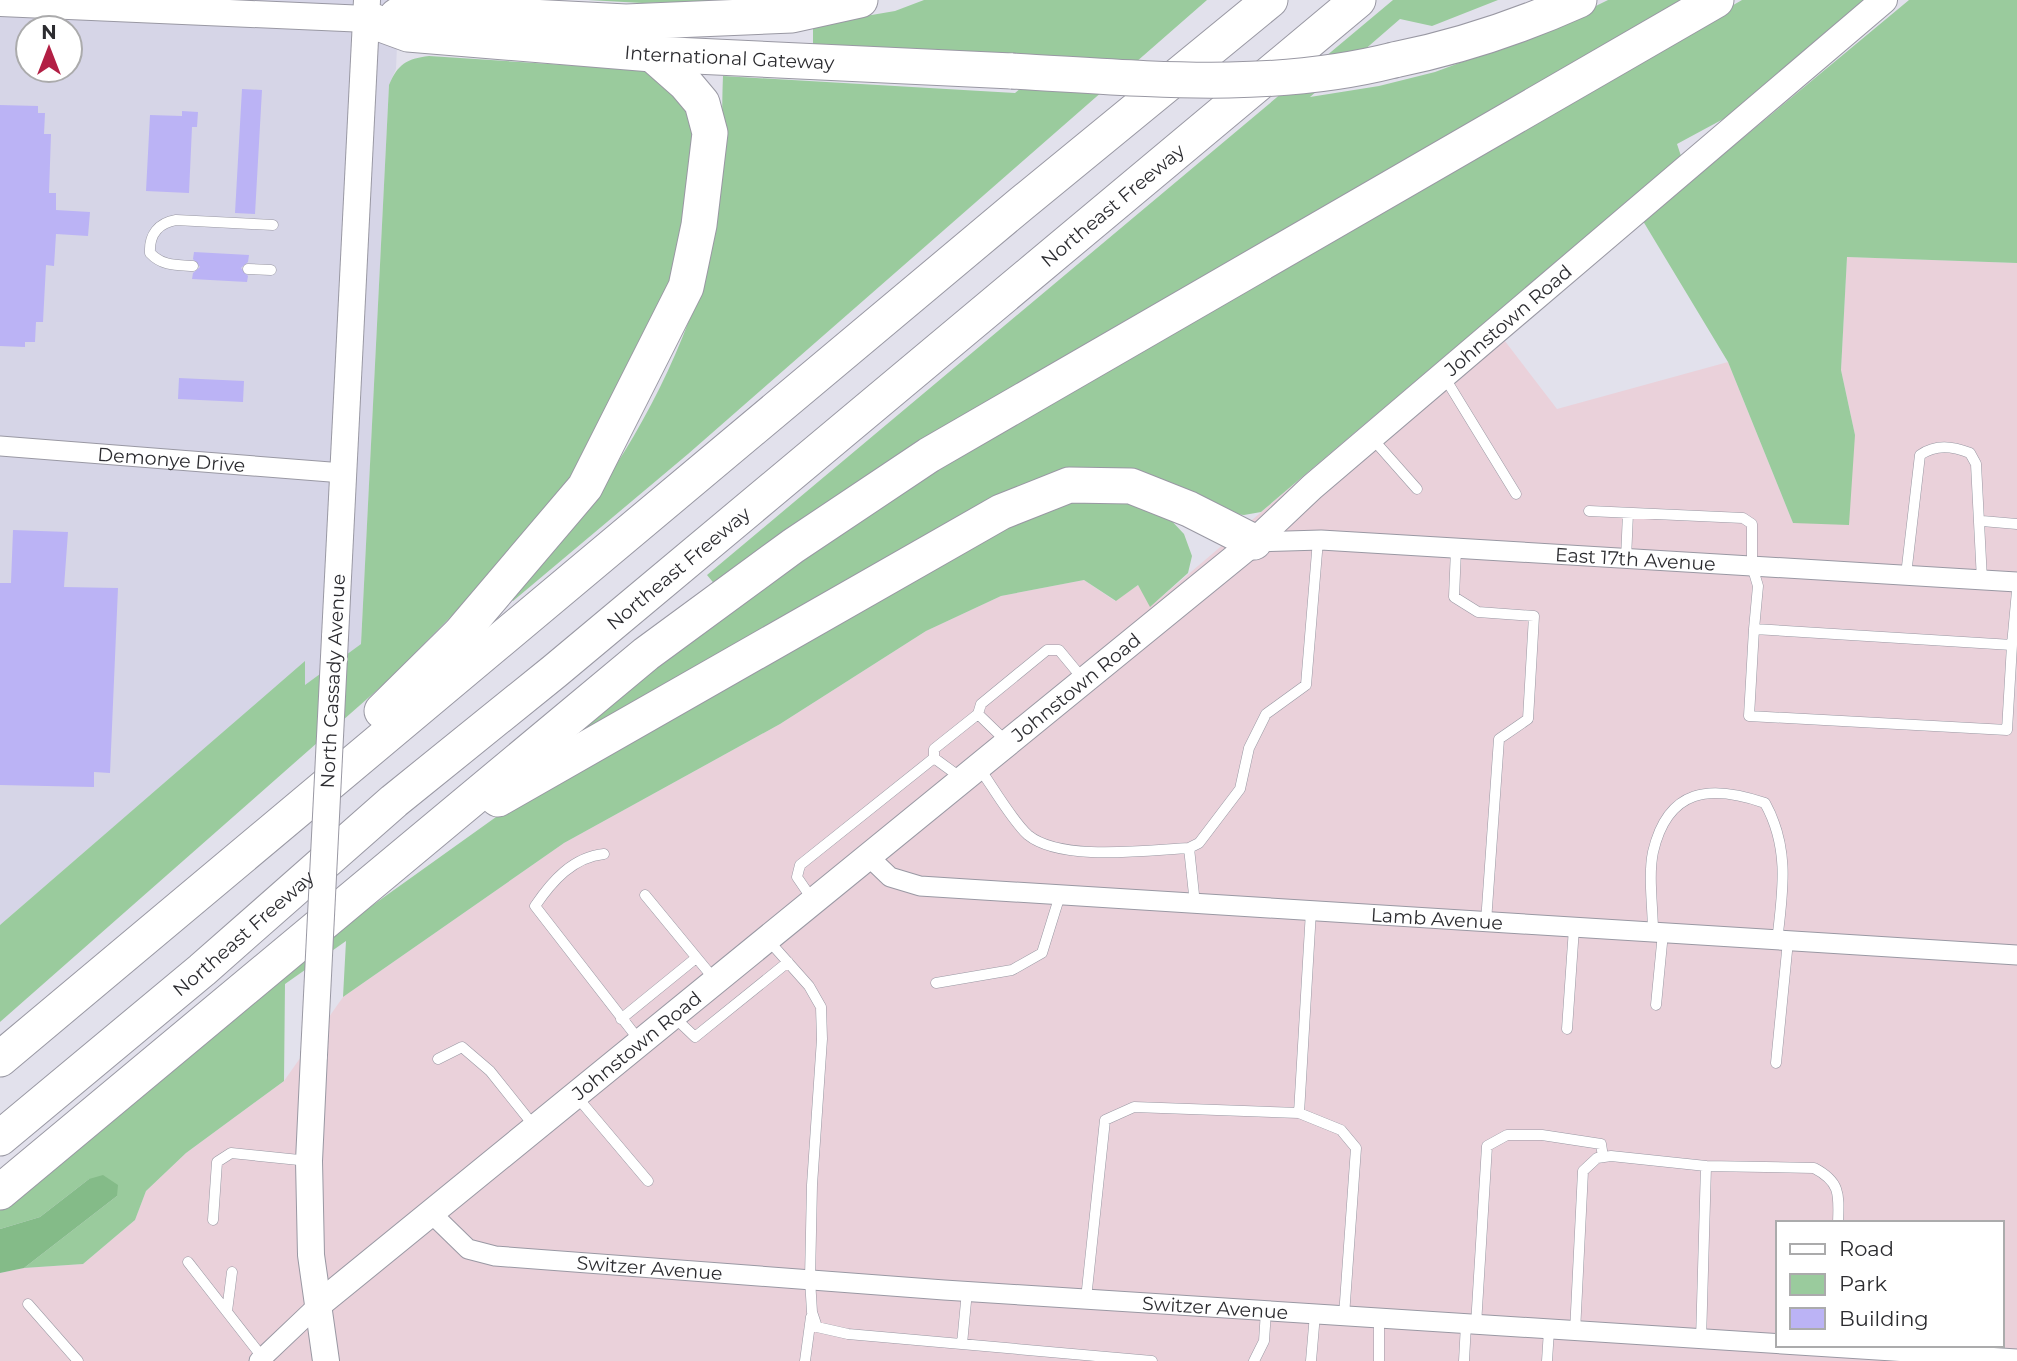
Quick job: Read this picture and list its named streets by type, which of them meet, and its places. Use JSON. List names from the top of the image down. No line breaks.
{"streets":{"highway":["International Gateway","Northeast Freeway"],"main road":["Johnstown Road","North Cassady Avenue"],"street":["Demonye Drive","East 17th Avenue","Lamb Avenue","Switzer Avenue"]},"crossings":[["International Gateway","North Cassady Avenue"],["Johnstown Road","East 17th Avenue"],["Johnstown Road","North Cassady Avenue"],["Johnstown Road","Lamb Avenue"],["Johnstown Road","Switzer Avenue"],["Demonye Drive","North Cassady Avenue"]],"legend":["Road","Park","Building"],"north":"top"}
